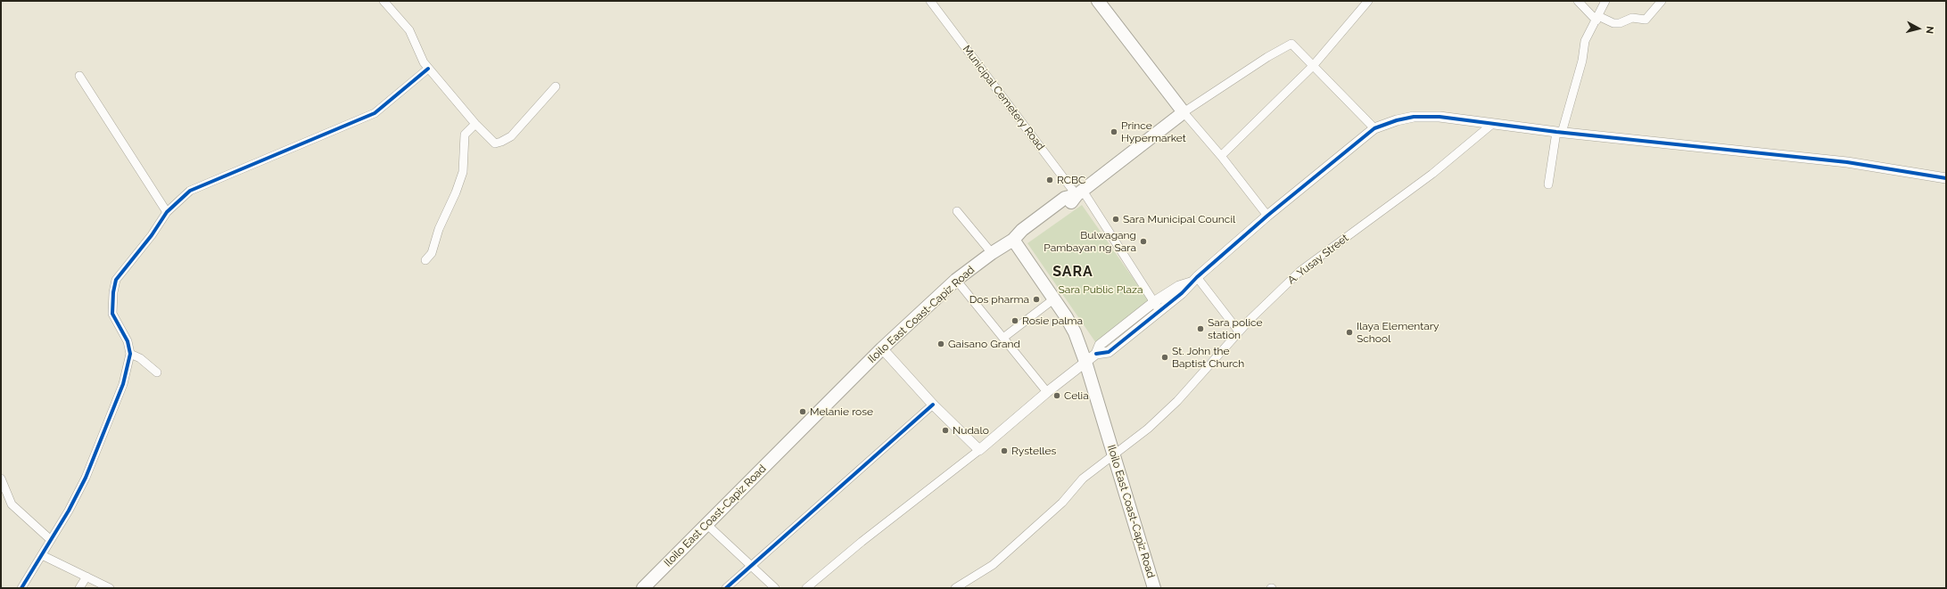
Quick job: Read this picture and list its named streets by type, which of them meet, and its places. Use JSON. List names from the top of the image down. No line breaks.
{"streets":{"main road":["Iloilo East Coast-Capiz Road"],"street":["Municipal Cemetery Road","A. Yusay Street"]},"crossings":[["A. Yusay Street","Iloilo East Coast-Capiz Road"]],"districts":["SARA"],"parks":["Sara Public Plaza"],"places":["Prince Hypermarket","RCBC","Sara Municipal Council","Bulwagang Pambayan ng Sara","Dos pharma","Rosie palma","Sara police station","Ilaya Elementary School","Gaisano Grand","St. John the Baptist Church","Celia","Melanie rose","Nudalo","Rystelles"],"north":"right"}
